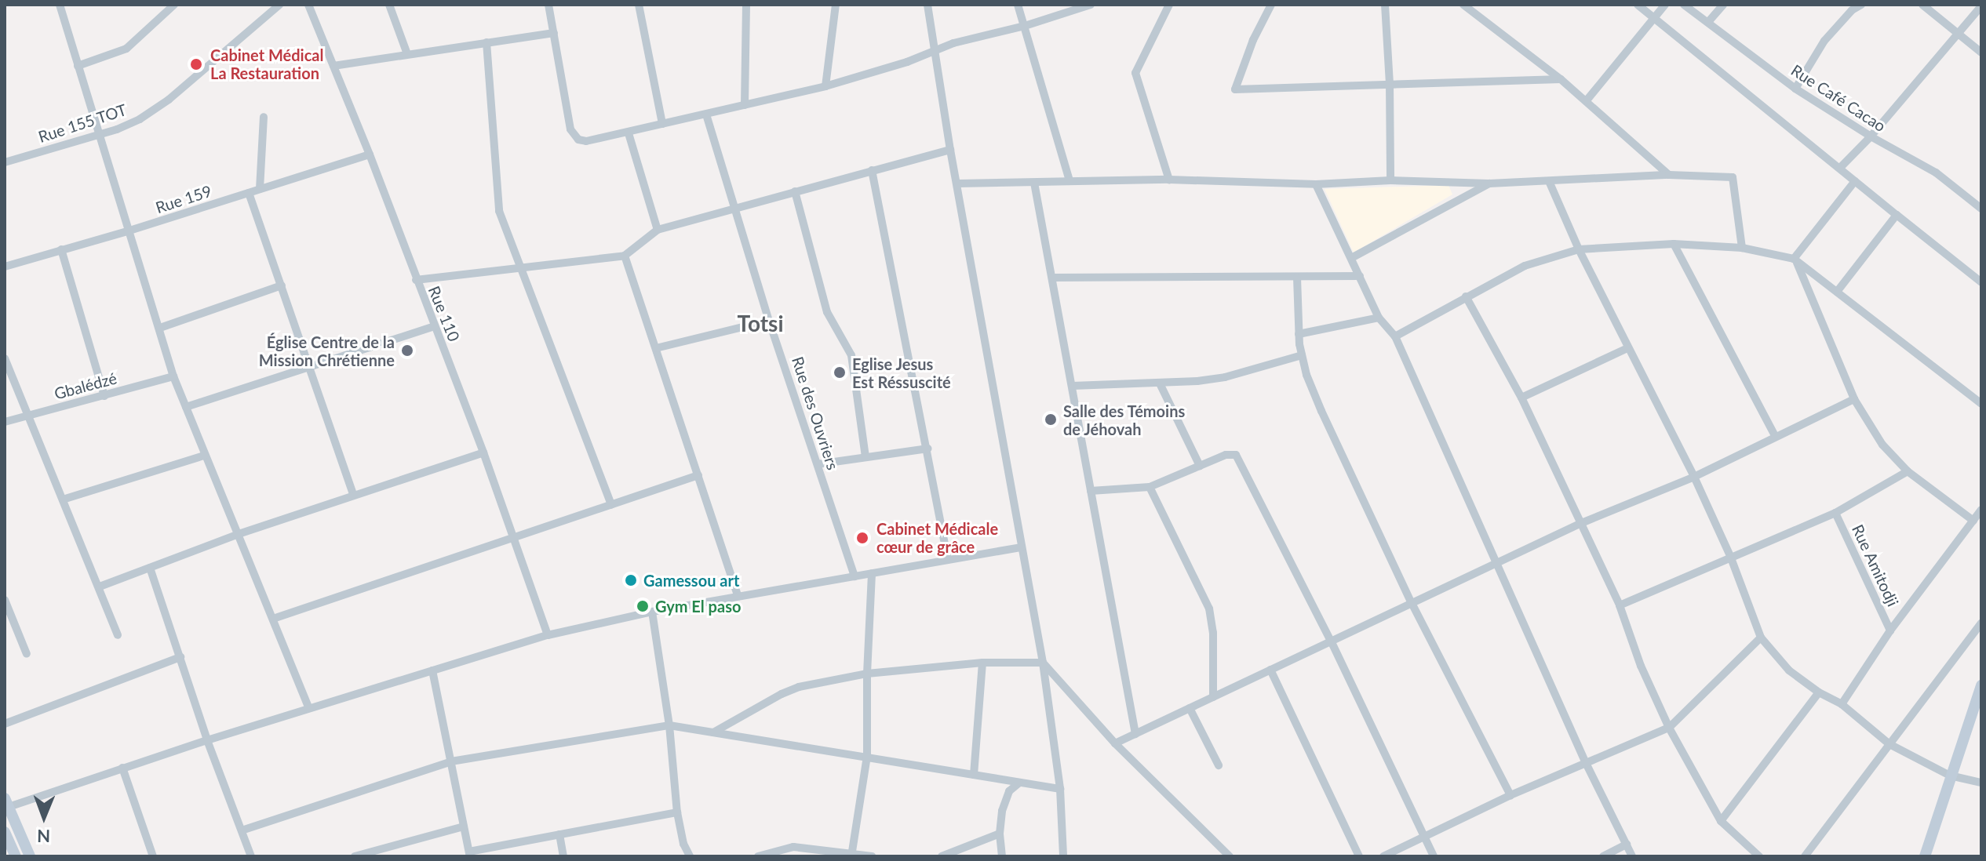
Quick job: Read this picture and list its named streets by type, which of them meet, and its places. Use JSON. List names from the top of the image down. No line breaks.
{"streets":{"street":["Rue Café Cacao","Rue 155 TOT","Rue 159","Rue 110","Gbalédzé","Rue des Ouvriers","Rue Amitodji"]},"crossings":[["Rue 159","Rue 110"]],"districts":["Totsi"],"places":["Cabinet Médical La Restauration","Église Centre de la Mission Chrétienne","Eglise Jesus Est Réssuscité","Salle des Témoins de Jéhovah","Cabinet Médicale cœur de grâce","Gamessou art","Gym El paso"],"north":"bottom"}
